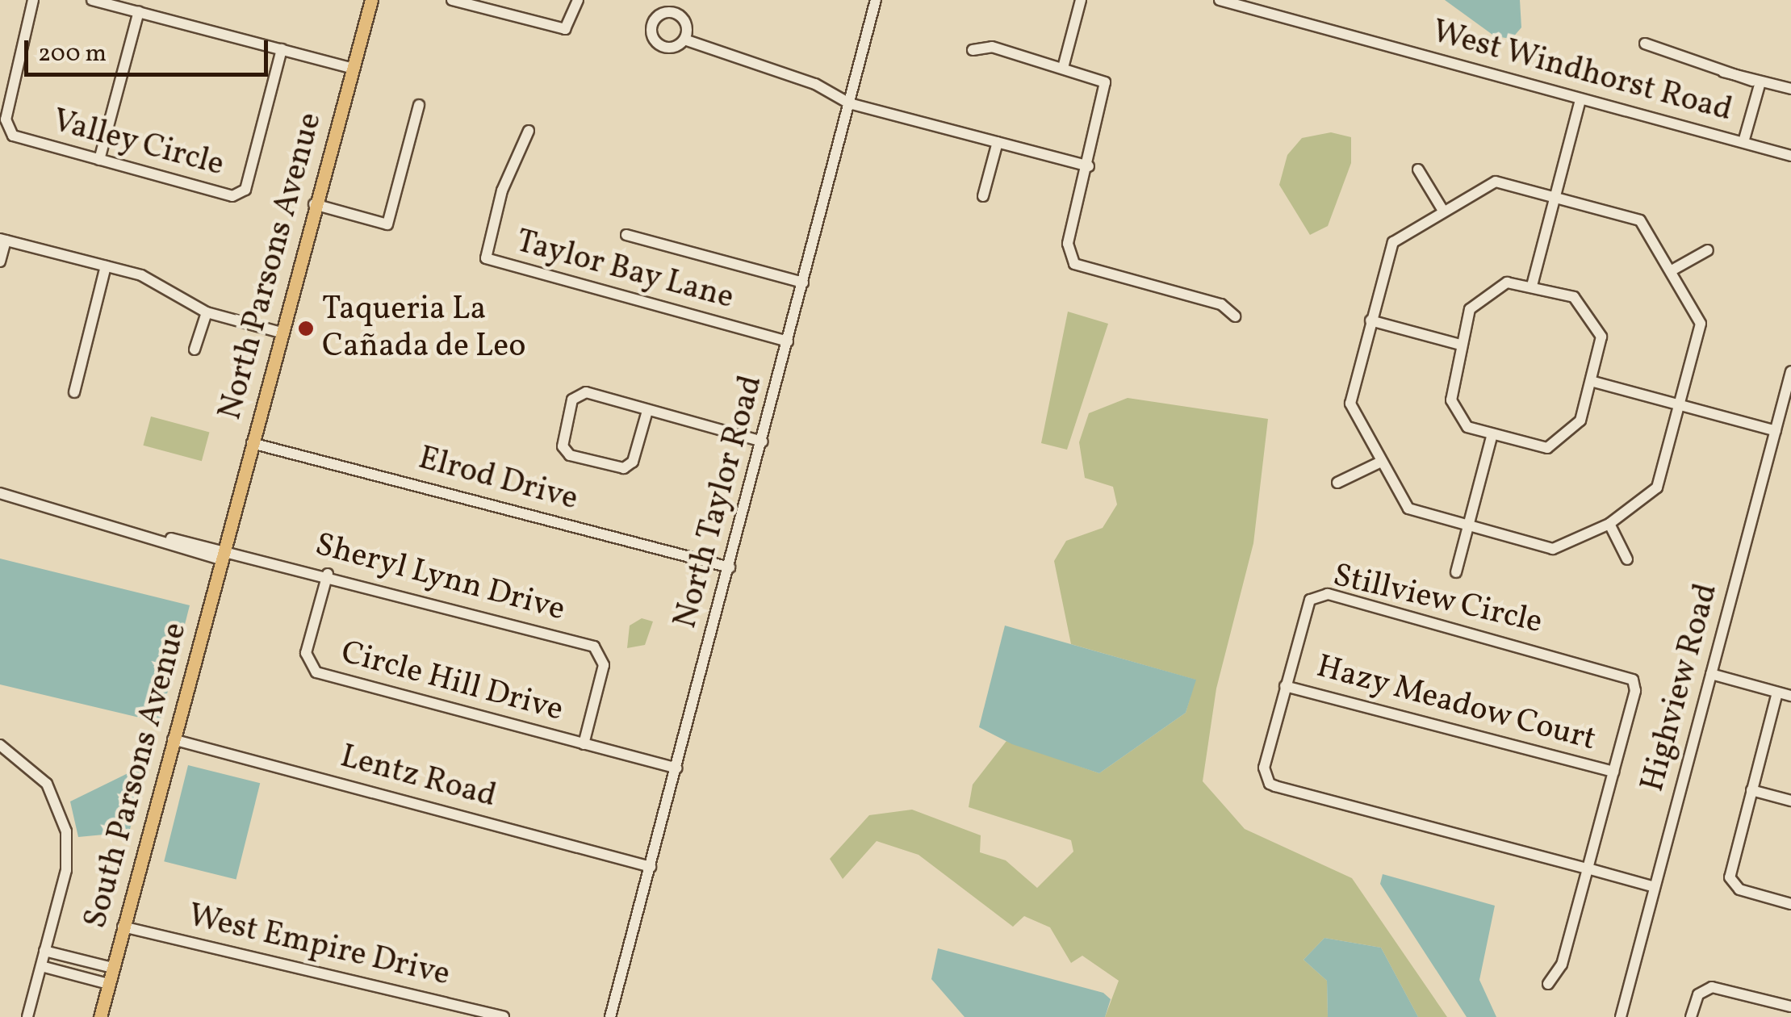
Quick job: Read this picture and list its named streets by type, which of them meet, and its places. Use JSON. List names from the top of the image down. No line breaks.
{"streets":{"main road":["North Parsons Avenue","South Parsons Avenue"],"street":["West Windhorst Road","Valley Circle","Taylor Bay Lane","Elrod Drive","North Taylor Road","Sheryl Lynn Drive","Stillview Circle","Circle Hill Drive","Highview Road","Hazy Meadow Court","Lentz Road","West Empire Drive"]},"crossings":[["North Parsons Avenue","Elrod Drive"],["North Parsons Avenue","Sheryl Lynn Drive"],["North Parsons Avenue","South Parsons Avenue"],["Taylor Bay Lane","North Taylor Road"],["Elrod Drive","North Taylor Road"],["North Taylor Road","Circle Hill Drive"],["North Taylor Road","Lentz Road"],["Sheryl Lynn Drive","Circle Hill Drive"],["Sheryl Lynn Drive","South Parsons Avenue"],["Stillview Circle","Highview Road"],["Stillview Circle","Hazy Meadow Court"],["South Parsons Avenue","Lentz Road"],["South Parsons Avenue","West Empire Drive"]],"places":["Taqueria La Cañada de Leo"],"scale_bar":"200 m"}
